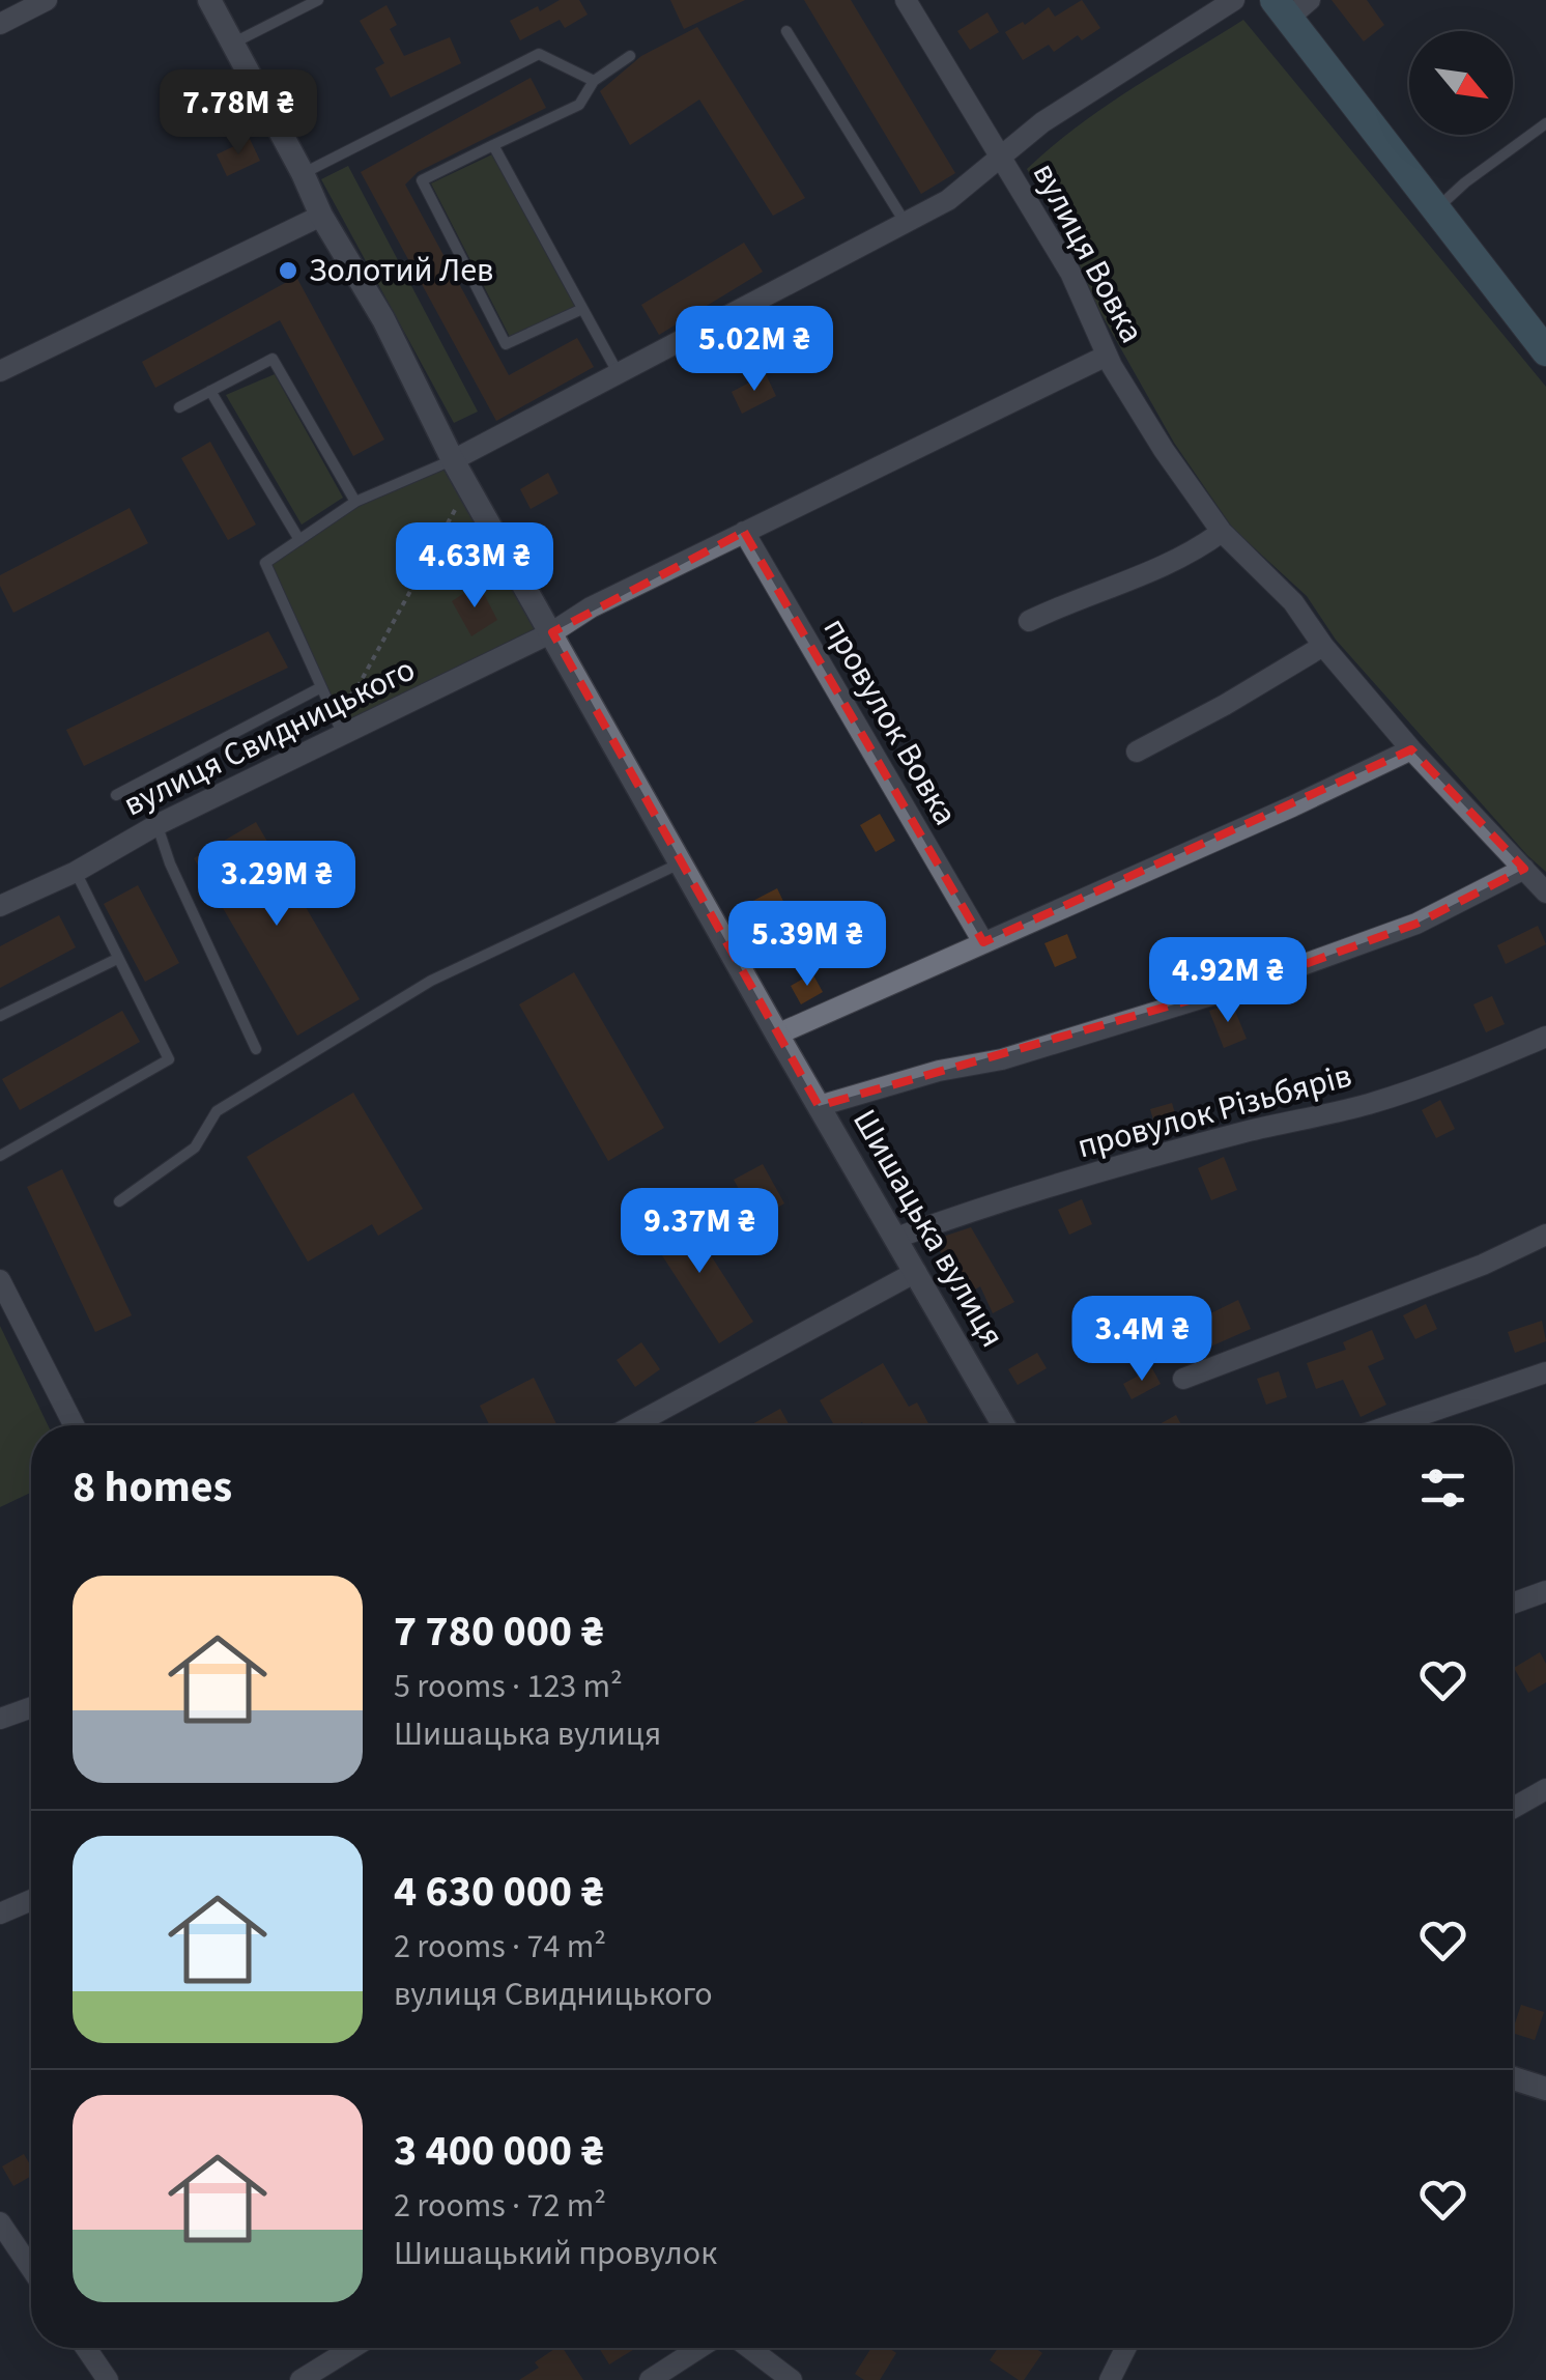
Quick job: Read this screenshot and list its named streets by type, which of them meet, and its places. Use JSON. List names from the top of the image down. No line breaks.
{"streets":{"street":["вулиця Вовка","провулок Вовка","вулиця Свидницького","провулок Різьбярів","Шишацька вулиця"]},"crossings":[["вулиця Вовка","вулиця Свидницького"],["вулиця Вовка","Шишацька вулиця"],["провулок Вовка","вулиця Свидницького"],["вулиця Свидницького","Шишацька вулиця"],["провулок Різьбярів","Шишацька вулиця"]],"places":["Золотий Лев"],"north":"bottom right","page":{"price":["7.78M ₴","5.02M ₴","4.63M ₴","3.29M ₴","5.39M ₴","4.92M ₴","9.37M ₴","3.4M ₴"],"heading":"8 homes","list":[{"name":"7 780 000 ₴","note":"5 rooms · 123 m² · Шишацька вулиця"},{"name":"4 630 000 ₴","note":"2 rooms · 74 m² · вулиця Свидницького"},{"name":"3 400 000 ₴","note":"2 rooms · 72 m² · Шишацький провулок"}]}}
